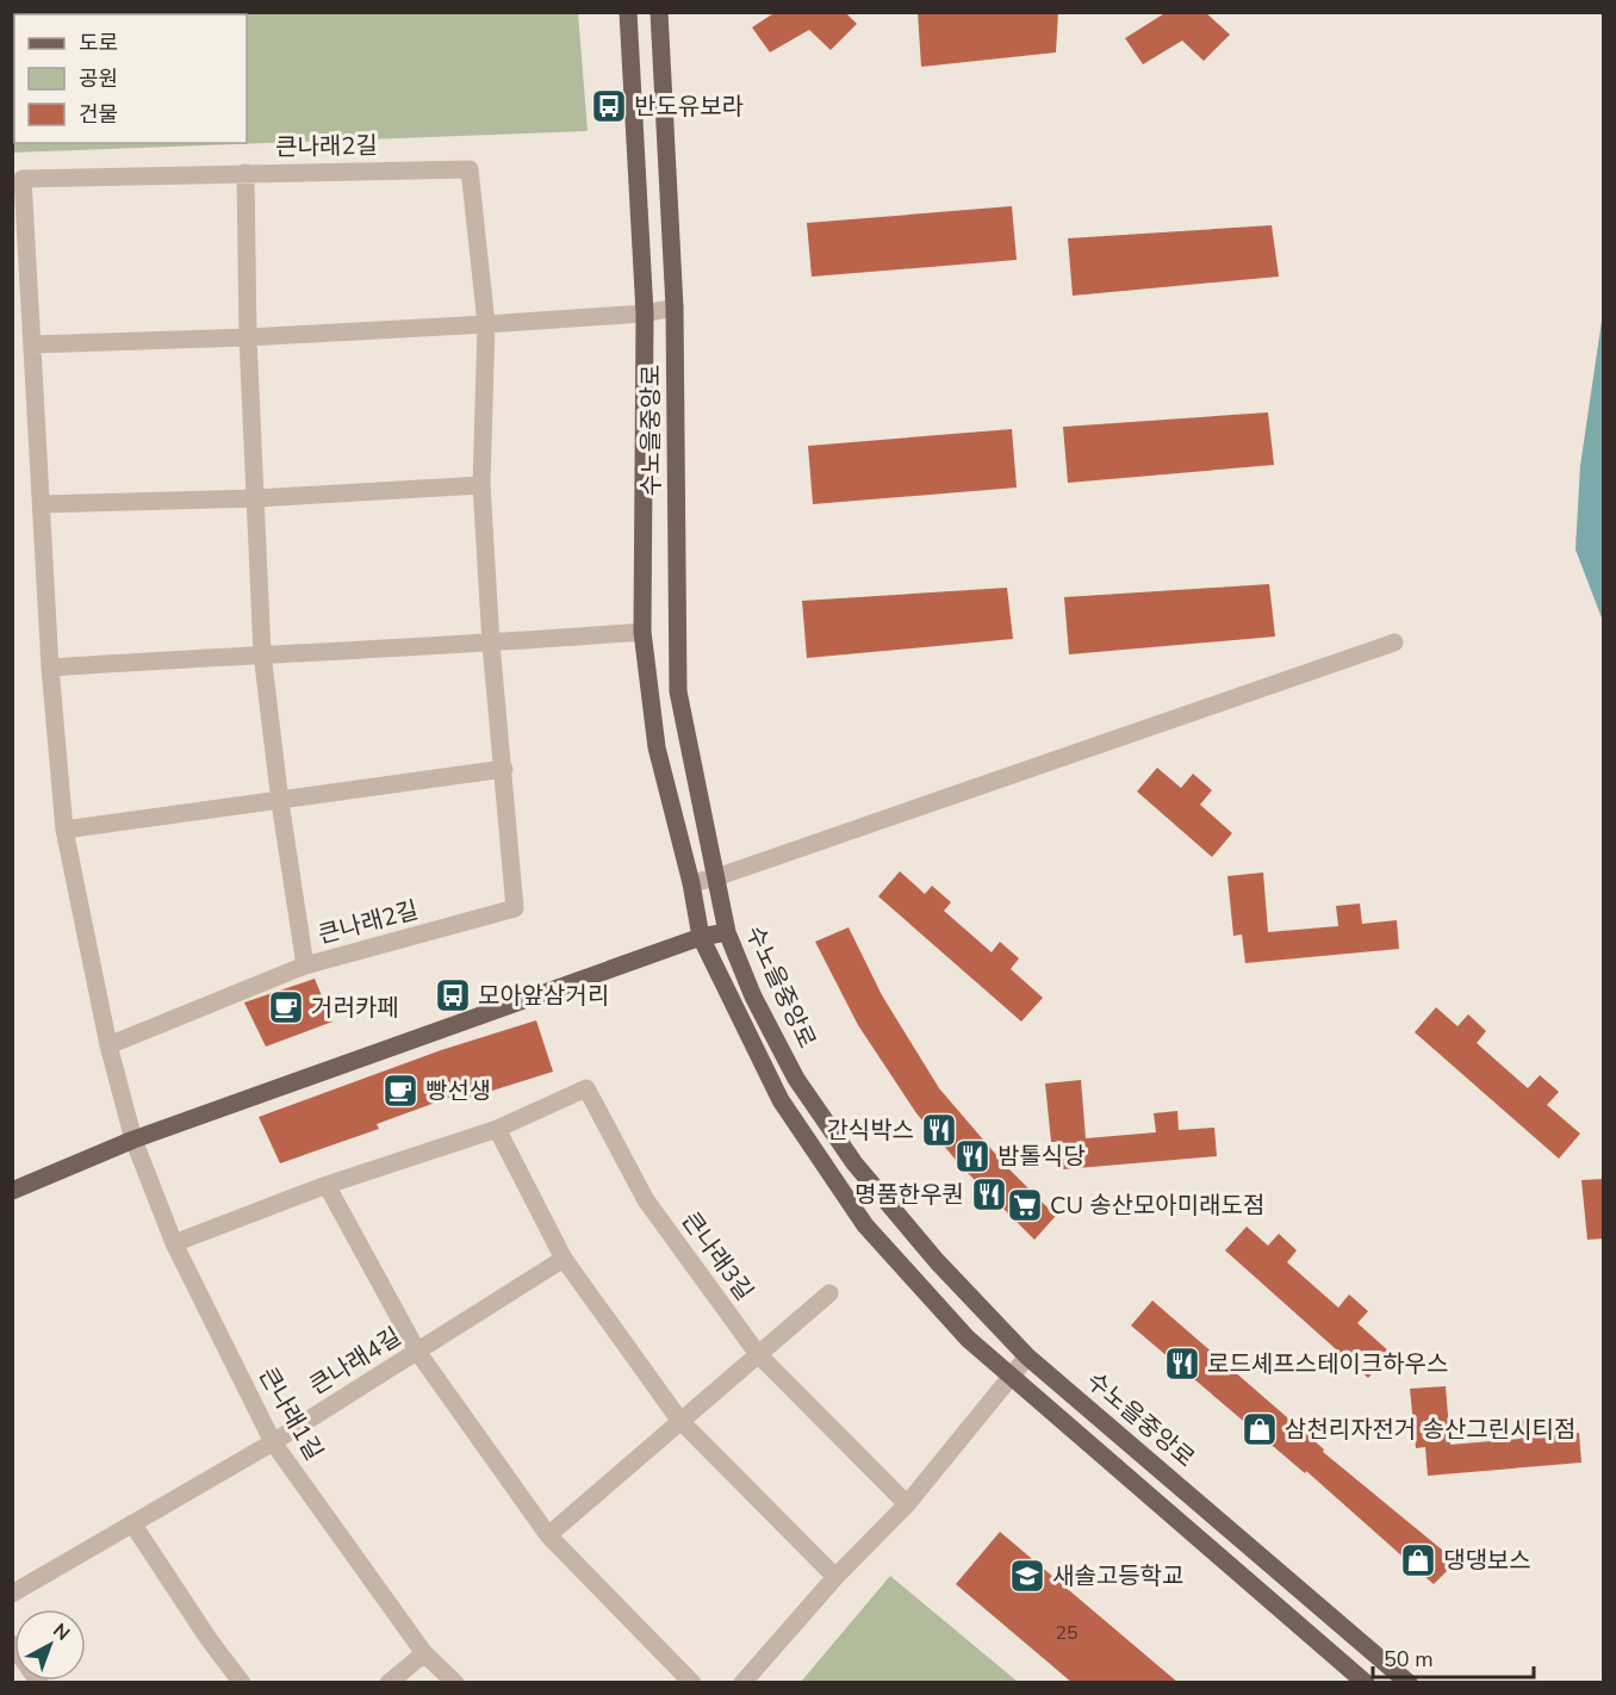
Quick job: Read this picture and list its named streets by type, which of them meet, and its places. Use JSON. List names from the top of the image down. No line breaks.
{"streets":{"main road":["수노을중앙로"],"street":["큰나래2길","큰나래3길","큰나래4길","큰나래1길"]},"crossings":[["큰나래2길","큰나래1길"],["큰나래3길","큰나래1길"],["큰나래4길","큰나래1길"]],"places":{"bus stop":["반도유보라","모아앞삼거리"],"cafe":["거러카페","빵선생"],"restaurant":["간식박스","밤톨식당","명품한우퀀","로드셰프스테이크하우스"],"supermarket":["CU 송산모아미래도점"],"shop":["삼천리자전거 송산그린시티점","댕댕보스"],"school or university":["새솔고등학교"]},"house_numbers":["25"],"legend":["도로","공원","건물"],"scale_bar":"50 m","north":"top right"}
